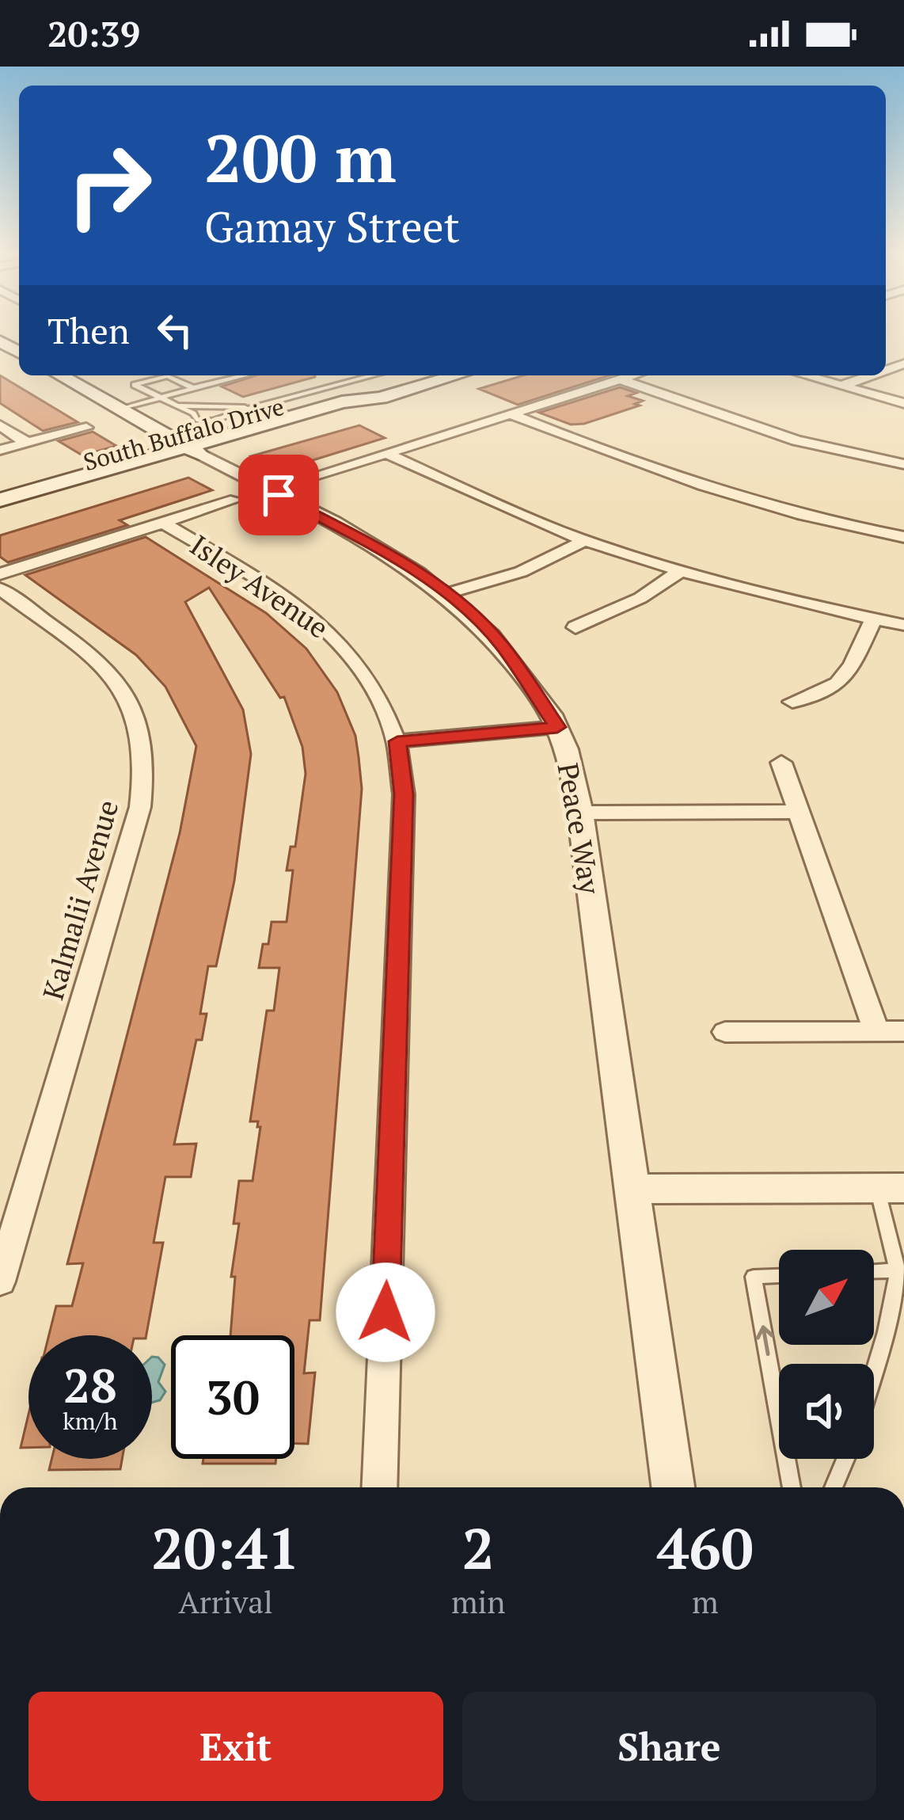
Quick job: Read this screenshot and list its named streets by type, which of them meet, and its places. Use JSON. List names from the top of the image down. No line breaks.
{"streets":{"main road":["South Buffalo Drive","Peace Way"],"street":["Isley Avenue","Kalmalii Avenue"]},"crossings":[["South Buffalo Drive","Peace Way"]],"north":"top right","page":{"status":"20:39","turn":["200 m","Gamay Street"],"then":"Then","speed":"28 km/h","limit":"30","eta":["20:41","Arrival","2","min","460","m"],"buttons":["Exit","Share"]}}
